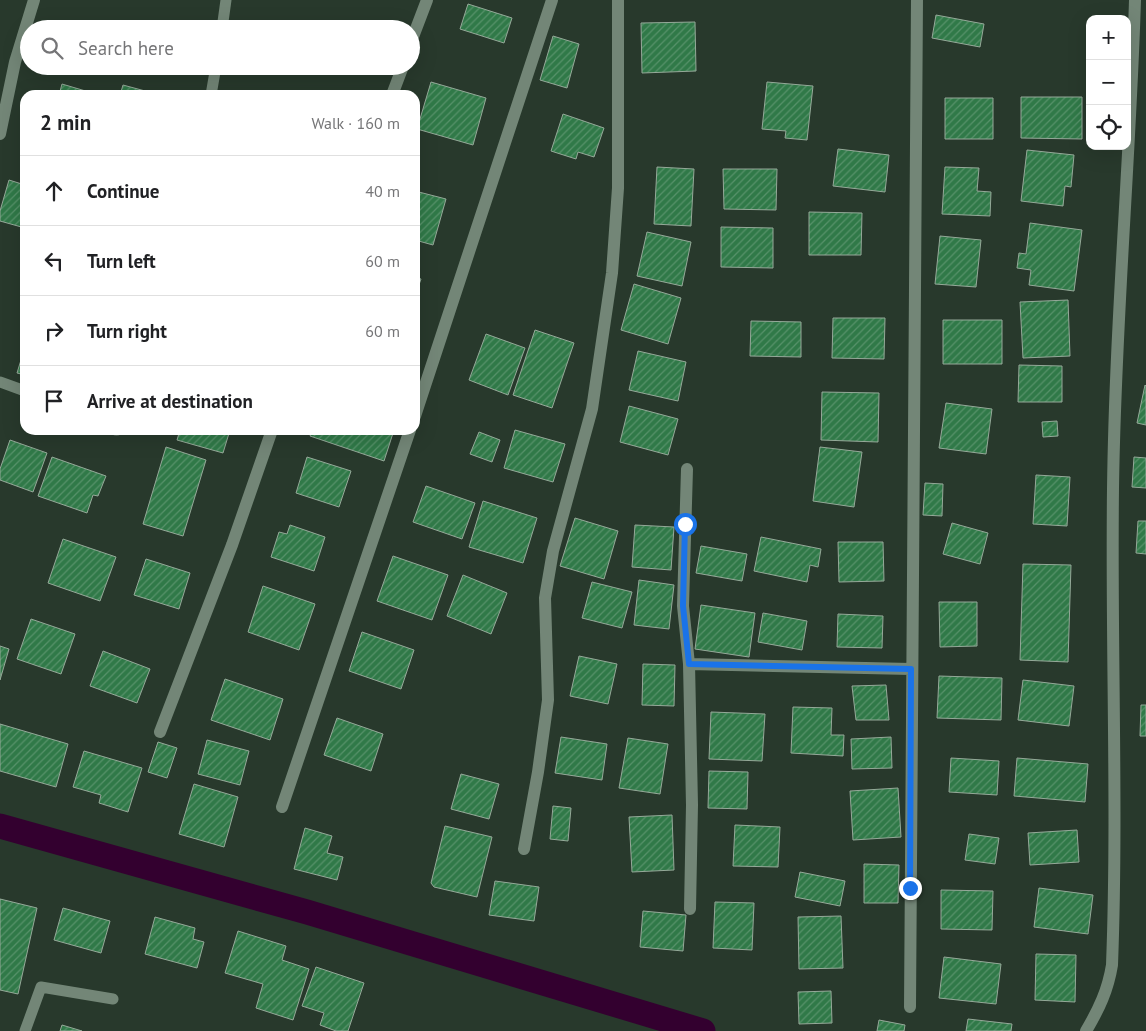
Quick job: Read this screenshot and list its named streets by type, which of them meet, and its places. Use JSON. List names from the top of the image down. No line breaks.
{"page":{"map_buttons":["+","−"],"search":"Search here","heading":["2 min","Walk · 160 m"],"list":[["Continue","40 m"],["Turn left","60 m"],["Turn right","60 m"],"Arrive at destination"]}}
